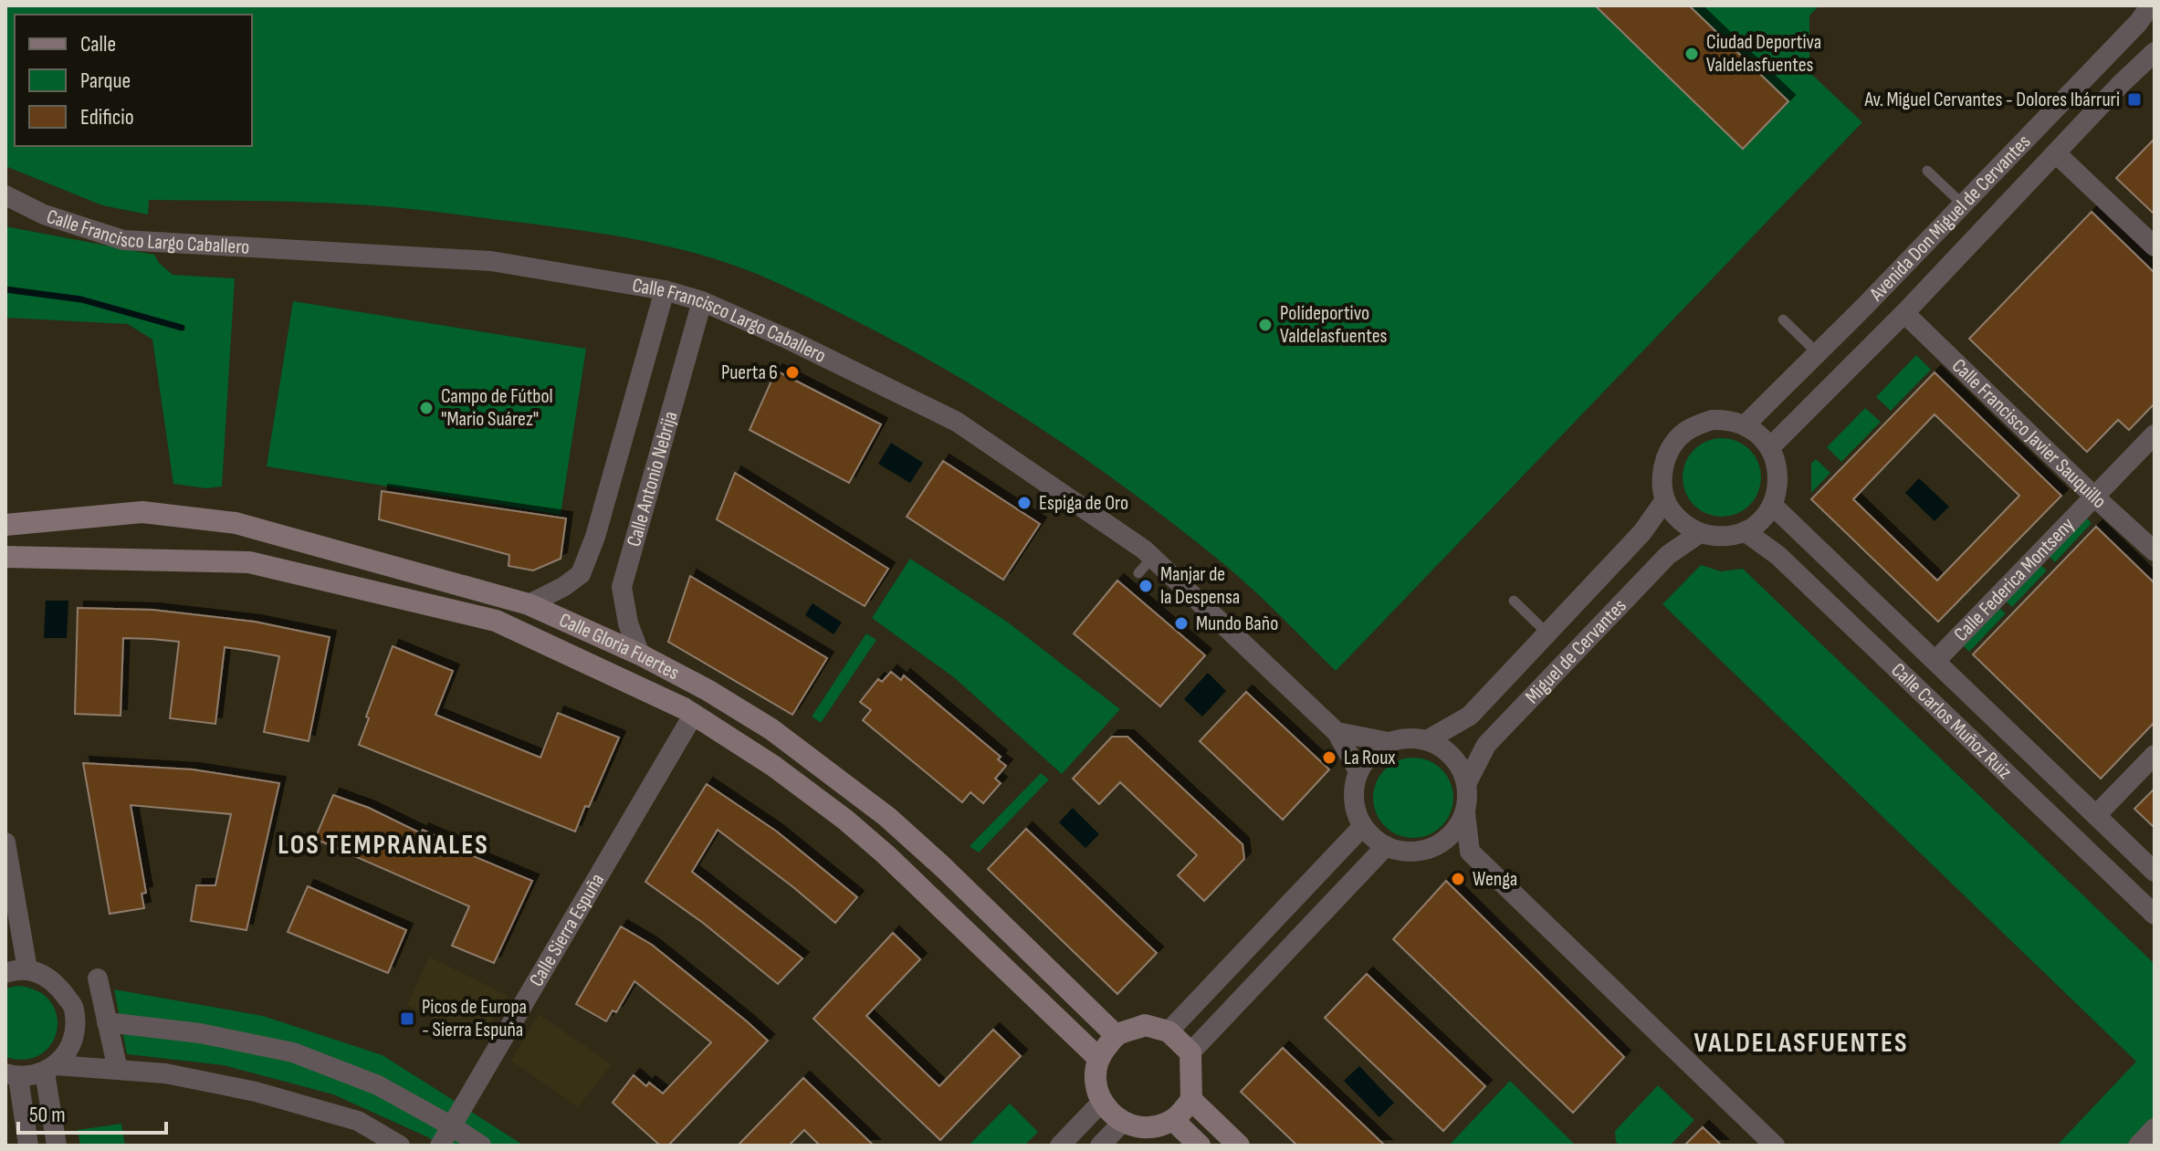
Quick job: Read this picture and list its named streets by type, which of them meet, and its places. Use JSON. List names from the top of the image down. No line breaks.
{"streets":{"main road":["Calle Gloria Fuertes"],"street":["Avenida Don Miguel de Cervantes","Calle Francisco Largo Caballero","Calle Francisco Javier Sauquillo","Calle Antonio Nebrija","Calle Federica Montseny","Miguel de Cervantes","Calle Carlos Muñoz Ruiz","Calle Sierra Espuña"]},"crossings":[["Avenida Don Miguel de Cervantes","Calle Francisco Javier Sauquillo"],["Avenida Don Miguel de Cervantes","Miguel de Cervantes"],["Avenida Don Miguel de Cervantes","Calle Carlos Muñoz Ruiz"],["Calle Francisco Largo Caballero","Calle Antonio Nebrija"],["Calle Francisco Largo Caballero","Miguel de Cervantes"],["Calle Francisco Javier Sauquillo","Calle Federica Montseny"],["Calle Antonio Nebrija","Calle Gloria Fuertes"],["Calle Federica Montseny","Calle Carlos Muñoz Ruiz"],["Calle Gloria Fuertes","Calle Sierra Espuña"],["Miguel de Cervantes","Calle Carlos Muñoz Ruiz"]],"districts":["LOS TEMPRANALES","VALDELASFUENTES"],"places":{"other":["Ciudad Deportiva Valdelasfuentes","Polideportivo Valdelasfuentes","Puerta 6","Campo de Fútbol \"Mario Suárez\"","Espiga de Oro","Manjar de la Despensa","Mundo Baño","La Roux","Wenga"],"transit":["Av. Miguel Cervantes - Dolores Ibárruri","Picos de Europa - Sierra Espuña"]},"legend":["Calle","Parque","Edificio"],"scale_bar":"50 m"}
